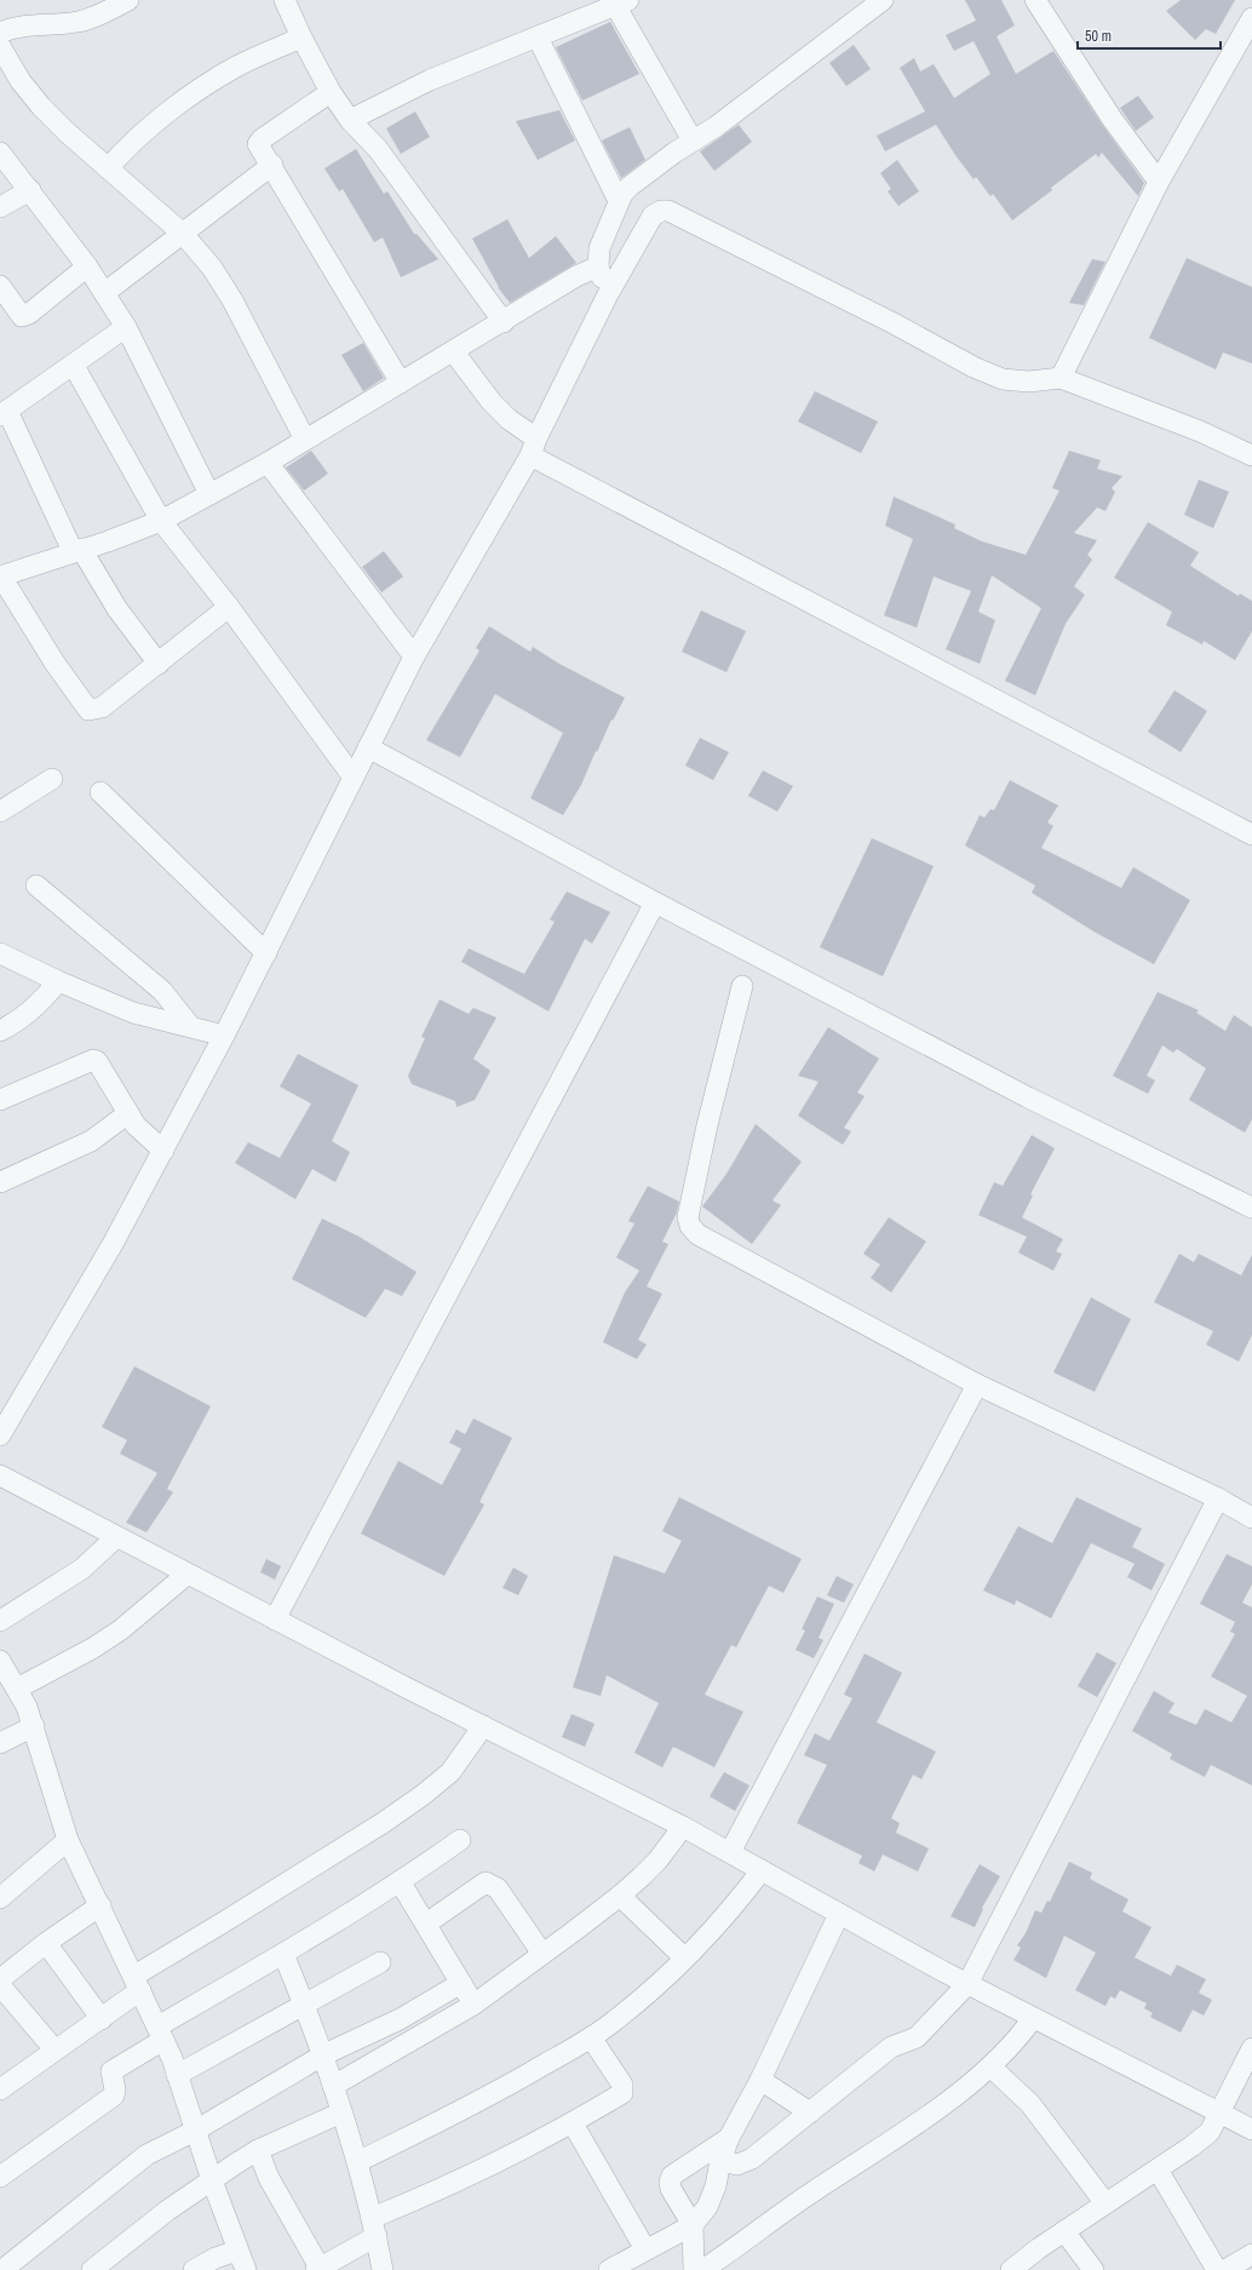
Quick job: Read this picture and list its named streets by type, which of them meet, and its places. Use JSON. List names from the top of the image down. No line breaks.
{"scale_bar":"50 m"}
